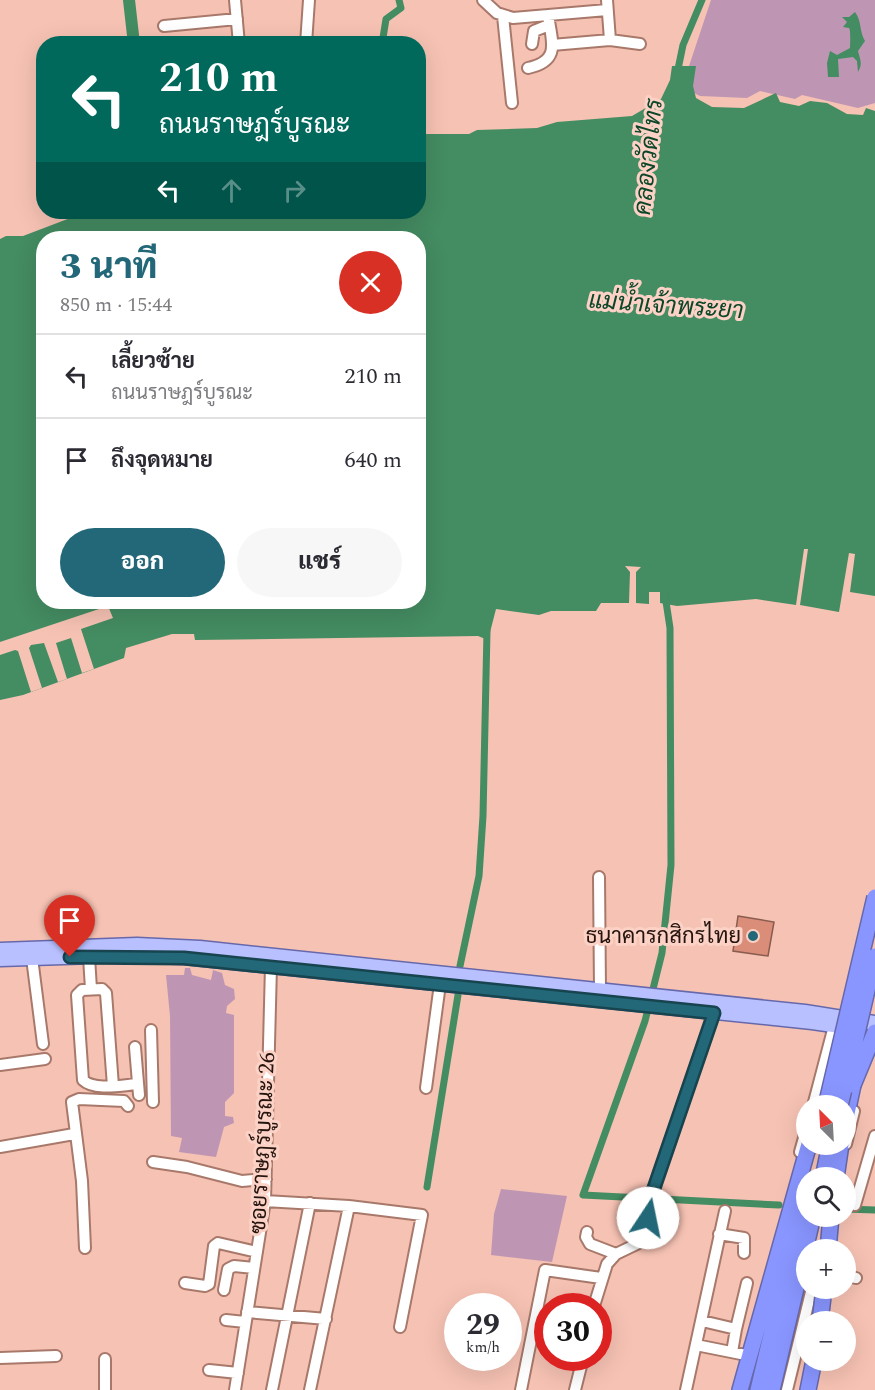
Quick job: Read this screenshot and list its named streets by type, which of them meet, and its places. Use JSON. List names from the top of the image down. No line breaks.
{"streets":{"street":["ซอยราษฎร์บูรณะ 26"]},"water":["คลองวัดไทร","แม่น้ำเจ้าพระยา"],"places":["ธนาคารกสิกรไทย"],"north":"top left","page":{"turn":["210 m","ถนนราษฎร์บูรณะ"],"heading":["3 นาที","850 m · 15:44"],"list":[{"name":"เลี้ยวซ้าย","note":"ถนนราษฎร์บูรณะ","value":"210 m"},{"name":"ถึงจุดหมาย","value":"640 m"}],"buttons":["ออก","แชร์"],"map_buttons":["+","−"],"speed":"29 km/h","limit":"30"}}
